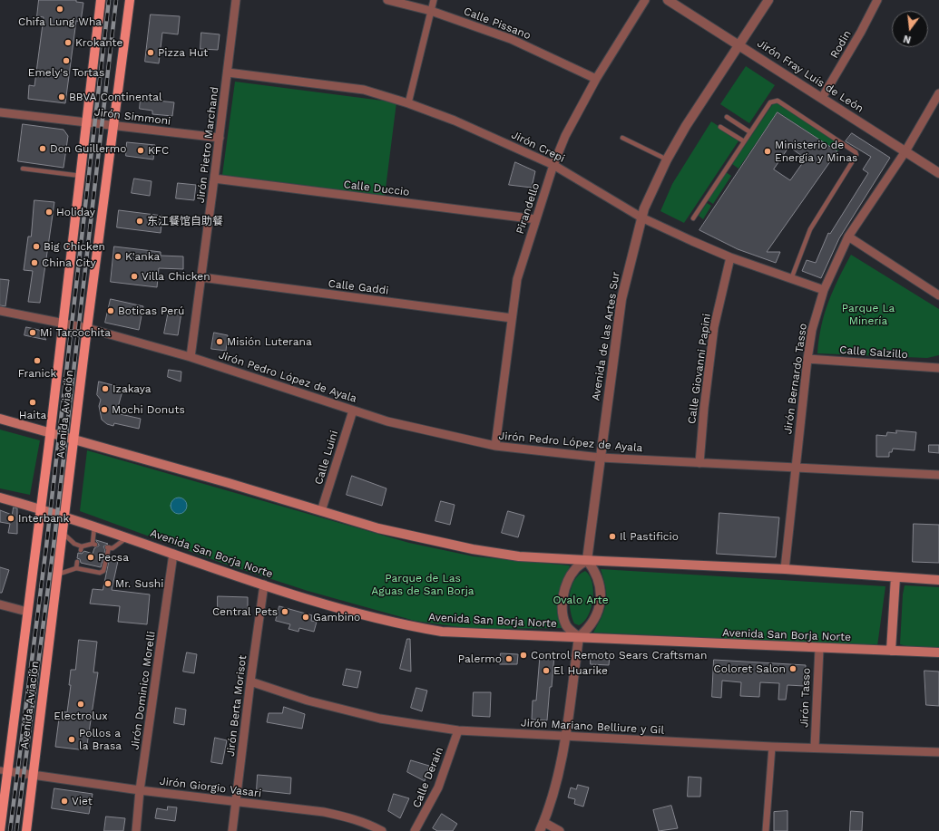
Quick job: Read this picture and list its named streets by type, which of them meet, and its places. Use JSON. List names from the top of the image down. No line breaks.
{"streets":{"main road":["Avenida Aviación","Avenida San Borja Norte"],"street":["Calle Pissano","Rodin","Jirón Fray Luís de León","Jirón Simmoni","Jirón Pietro Marchand","Jirón Crepi","Calle Duccio","Pirandello","Calle Gaddi","Avenida de las Artes Sur","Calle Salzillo","Calle Giovanni Papini","Jirón Pedro López de Ayala","Jirón Bernardo Tasso","Calle Luini","Jirón Dominico Morelli","Jirón Tasso","Jirón Berta Morisot","Jirón Mariano Belliure y Gil","Calle Derain","Jirón Giorgio Vasari"]},"crossings":[["Calle Pissano","Pirandello"],["Rodin","Jirón Fray Luís de León"],["Jirón Fray Luís de León","Avenida de las Artes Sur"],["Jirón Fray Luís de León","Jirón Bernardo Tasso"],["Jirón Simmoni","Jirón Pietro Marchand"],["Jirón Simmoni","Avenida Aviación"],["Jirón Pietro Marchand","Jirón Crepi"],["Jirón Pietro Marchand","Calle Duccio"],["Jirón Pietro Marchand","Calle Gaddi"],["Jirón Pietro Marchand","Jirón Pedro López de Ayala"],["Jirón Crepi","Pirandello"],["Jirón Crepi","Avenida de las Artes Sur"],["Jirón Crepi","Calle Giovanni Papini"],["Jirón Crepi","Jirón Bernardo Tasso"],["Calle Duccio","Pirandello"],["Pirandello","Calle Gaddi"],["Pirandello","Jirón Pedro López de Ayala"],["Avenida de las Artes Sur","Jirón Pedro López de Ayala"],["Calle Salzillo","Jirón Bernardo Tasso"],["Calle Giovanni Papini","Jirón Pedro López de Ayala"],["Jirón Pedro López de Ayala","Jirón Bernardo Tasso"],["Jirón Pedro López de Ayala","Avenida Aviación"],["Jirón Pedro López de Ayala","Calle Luini"],["Avenida Aviación","Avenida San Borja Norte"],["Avenida Aviación","Jirón Giorgio Vasari"],["Avenida San Borja Norte","Jirón Dominico Morelli"],["Avenida San Borja Norte","Jirón Tasso"],["Avenida San Borja Norte","Jirón Berta Morisot"],["Jirón Dominico Morelli","Jirón Giorgio Vasari"],["Jirón Tasso","Jirón Mariano Belliure y Gil"],["Jirón Berta Morisot","Jirón Mariano Belliure y Gil"],["Jirón Berta Morisot","Jirón Giorgio Vasari"],["Jirón Mariano Belliure y Gil","Calle Derain"]],"parks":["Parque La Minería","Parque de Las Aguas de San Borja","Ovalo Arte"],"places":["Chifa Lung Wha","Krokante","Pizza Hut","Emely's Tortas","BBVA Continental","Don Guillermo","KFC","Ministerio de Energía y Minas","Holiday","东江餐馆自助餐","Big Chicken","K'anka","China City","Villa Chicken","Boticas Perú","Mi Tarcochita","Misión Luterana","Franick","Izakaya","Haita","Mochi Donuts","Interbank","Il Pastificio","Pecsa","Mr. Sushi","Central Pets","Gambino","Control Remoto Sears Craftsman","Palermo","Coloret Salon","El Huarike","Electrolux","Pollos a la Brasa","Viet"],"north":"bottom"}
